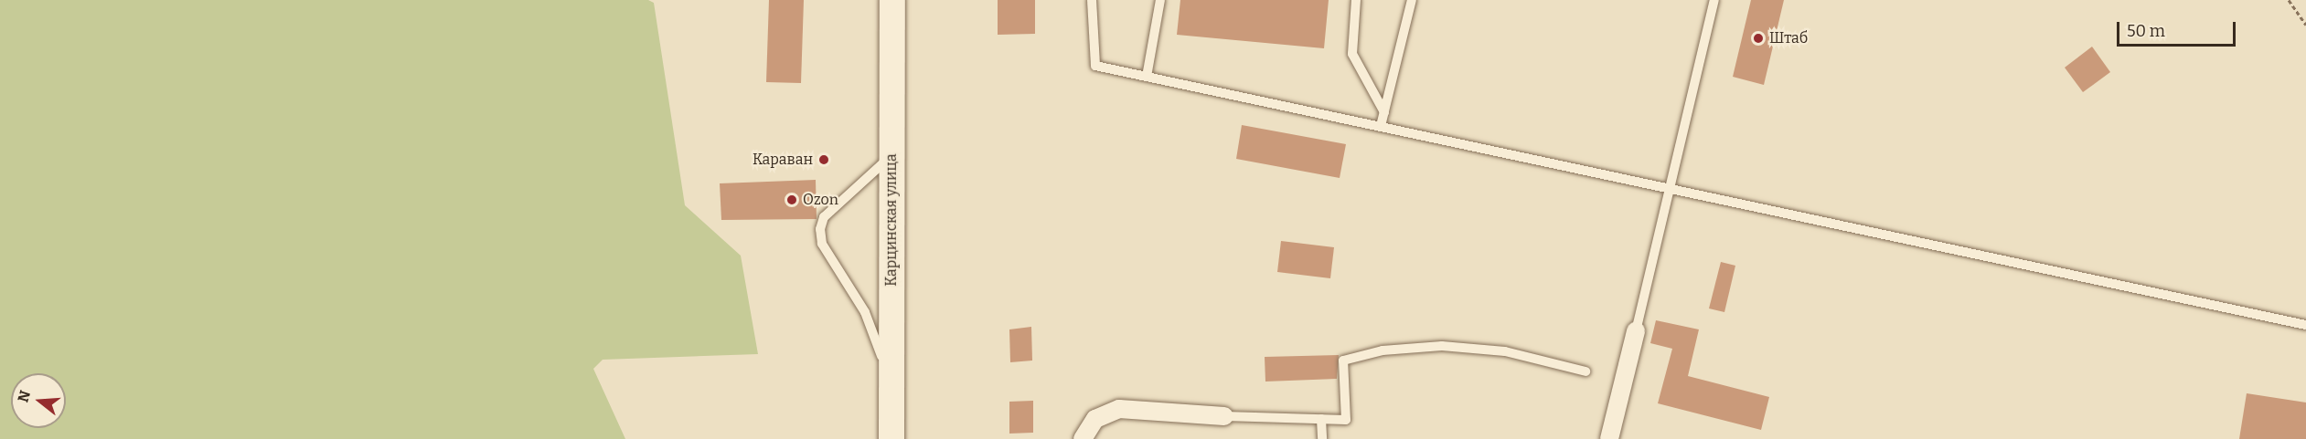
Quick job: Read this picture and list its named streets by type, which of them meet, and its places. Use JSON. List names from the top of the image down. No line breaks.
{"streets":{"main road":["Карцинская улица"]},"places":["Штаб","Караван","Ozon"],"scale_bar":"50 m","north":"left"}
